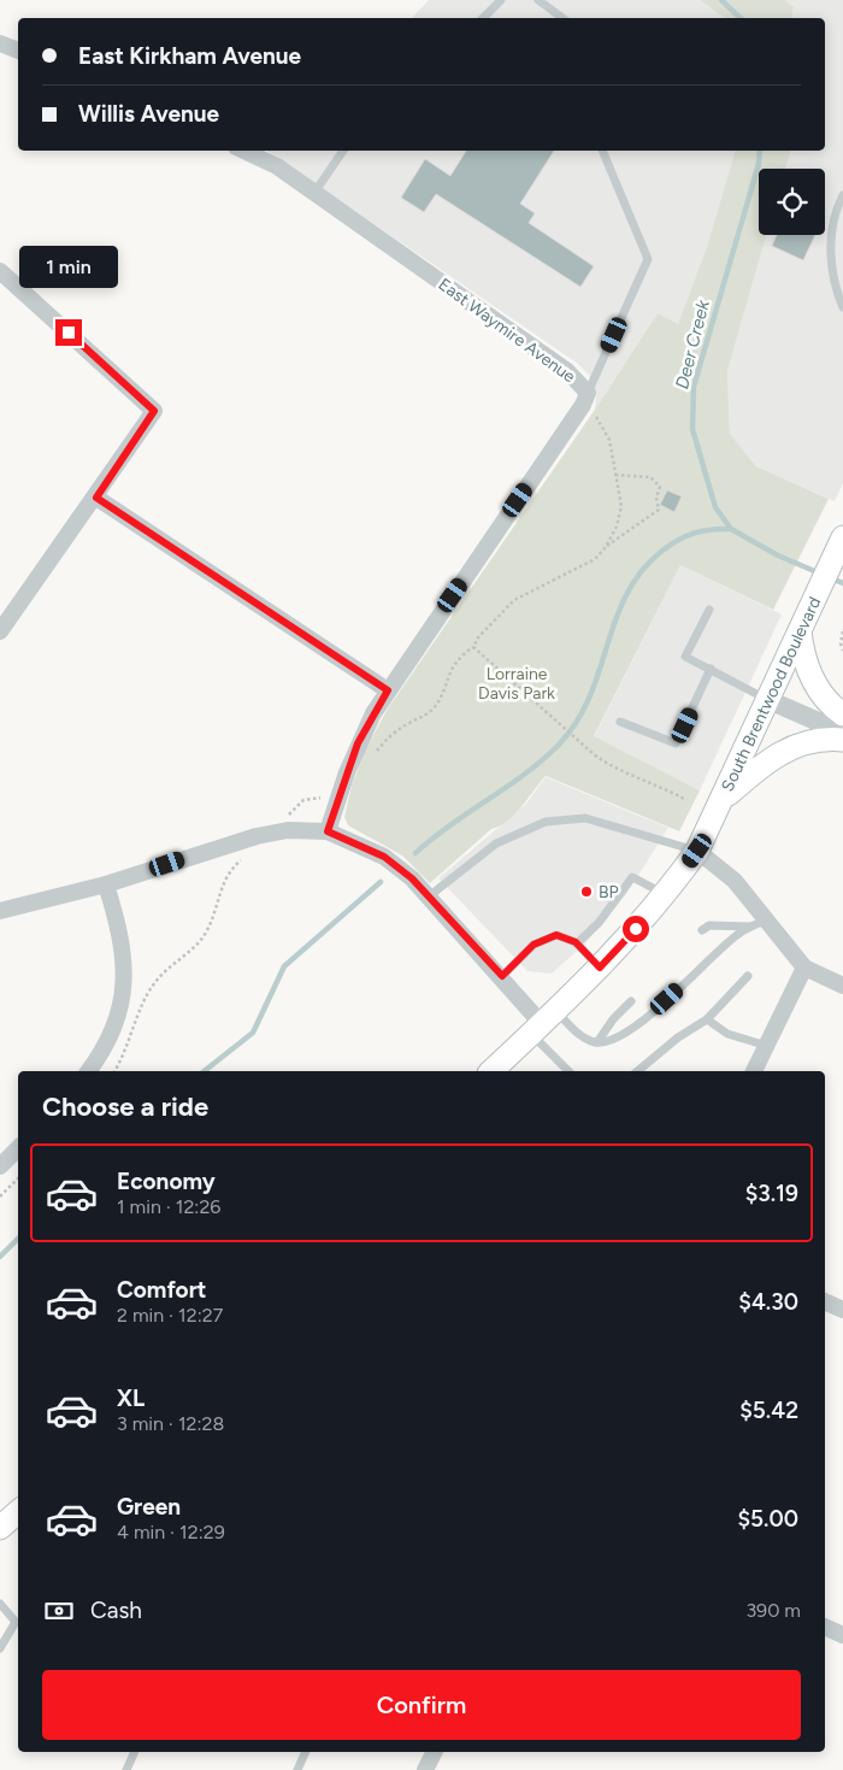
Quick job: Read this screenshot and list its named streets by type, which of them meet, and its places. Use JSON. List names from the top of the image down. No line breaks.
{"streets":{"main road":["South Brentwood Boulevard"],"street":["East Waymire Avenue"]},"water":["Deer Creek"],"parks":["Lorraine Davis Park"],"places":["BP"],"page":{"banner":["East Kirkham Avenue","Willis Avenue"],"bubble":"1 min","heading":"Choose a ride","list":[{"name":"Economy","note":"1 min · 12:26","value":"$3.19"},{"name":"Comfort","note":"2 min · 12:27","value":"$4.30"},{"name":"XL","note":"3 min · 12:28","value":"$5.42"},{"name":"Green","note":"4 min · 12:29","value":"$5.00"}],"pay":["Cash","390 m"],"buttons":"Confirm"}}
